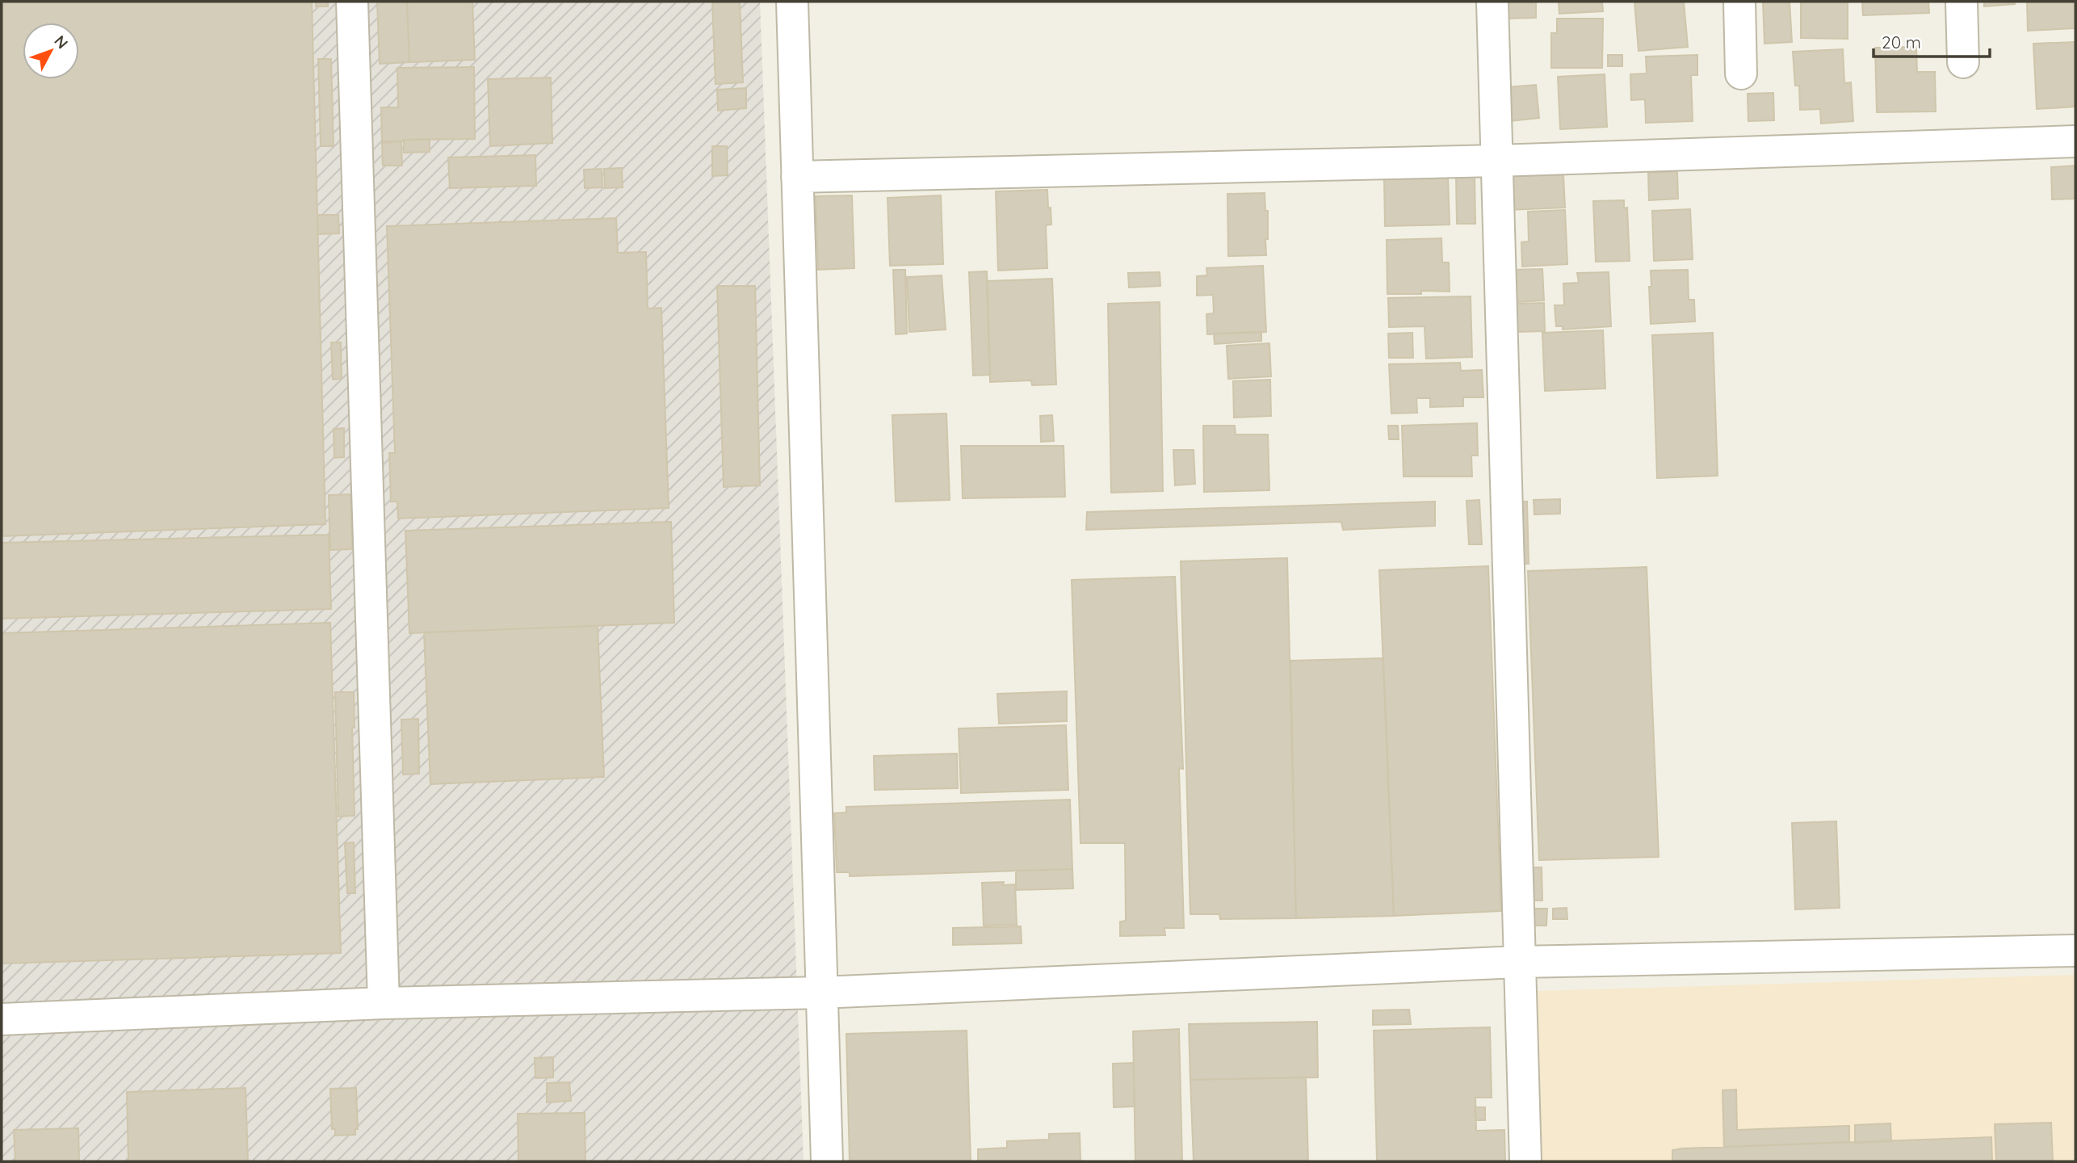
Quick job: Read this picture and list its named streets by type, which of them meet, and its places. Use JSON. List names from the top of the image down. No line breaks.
{"scale_bar":"20 m","north":"top right"}
